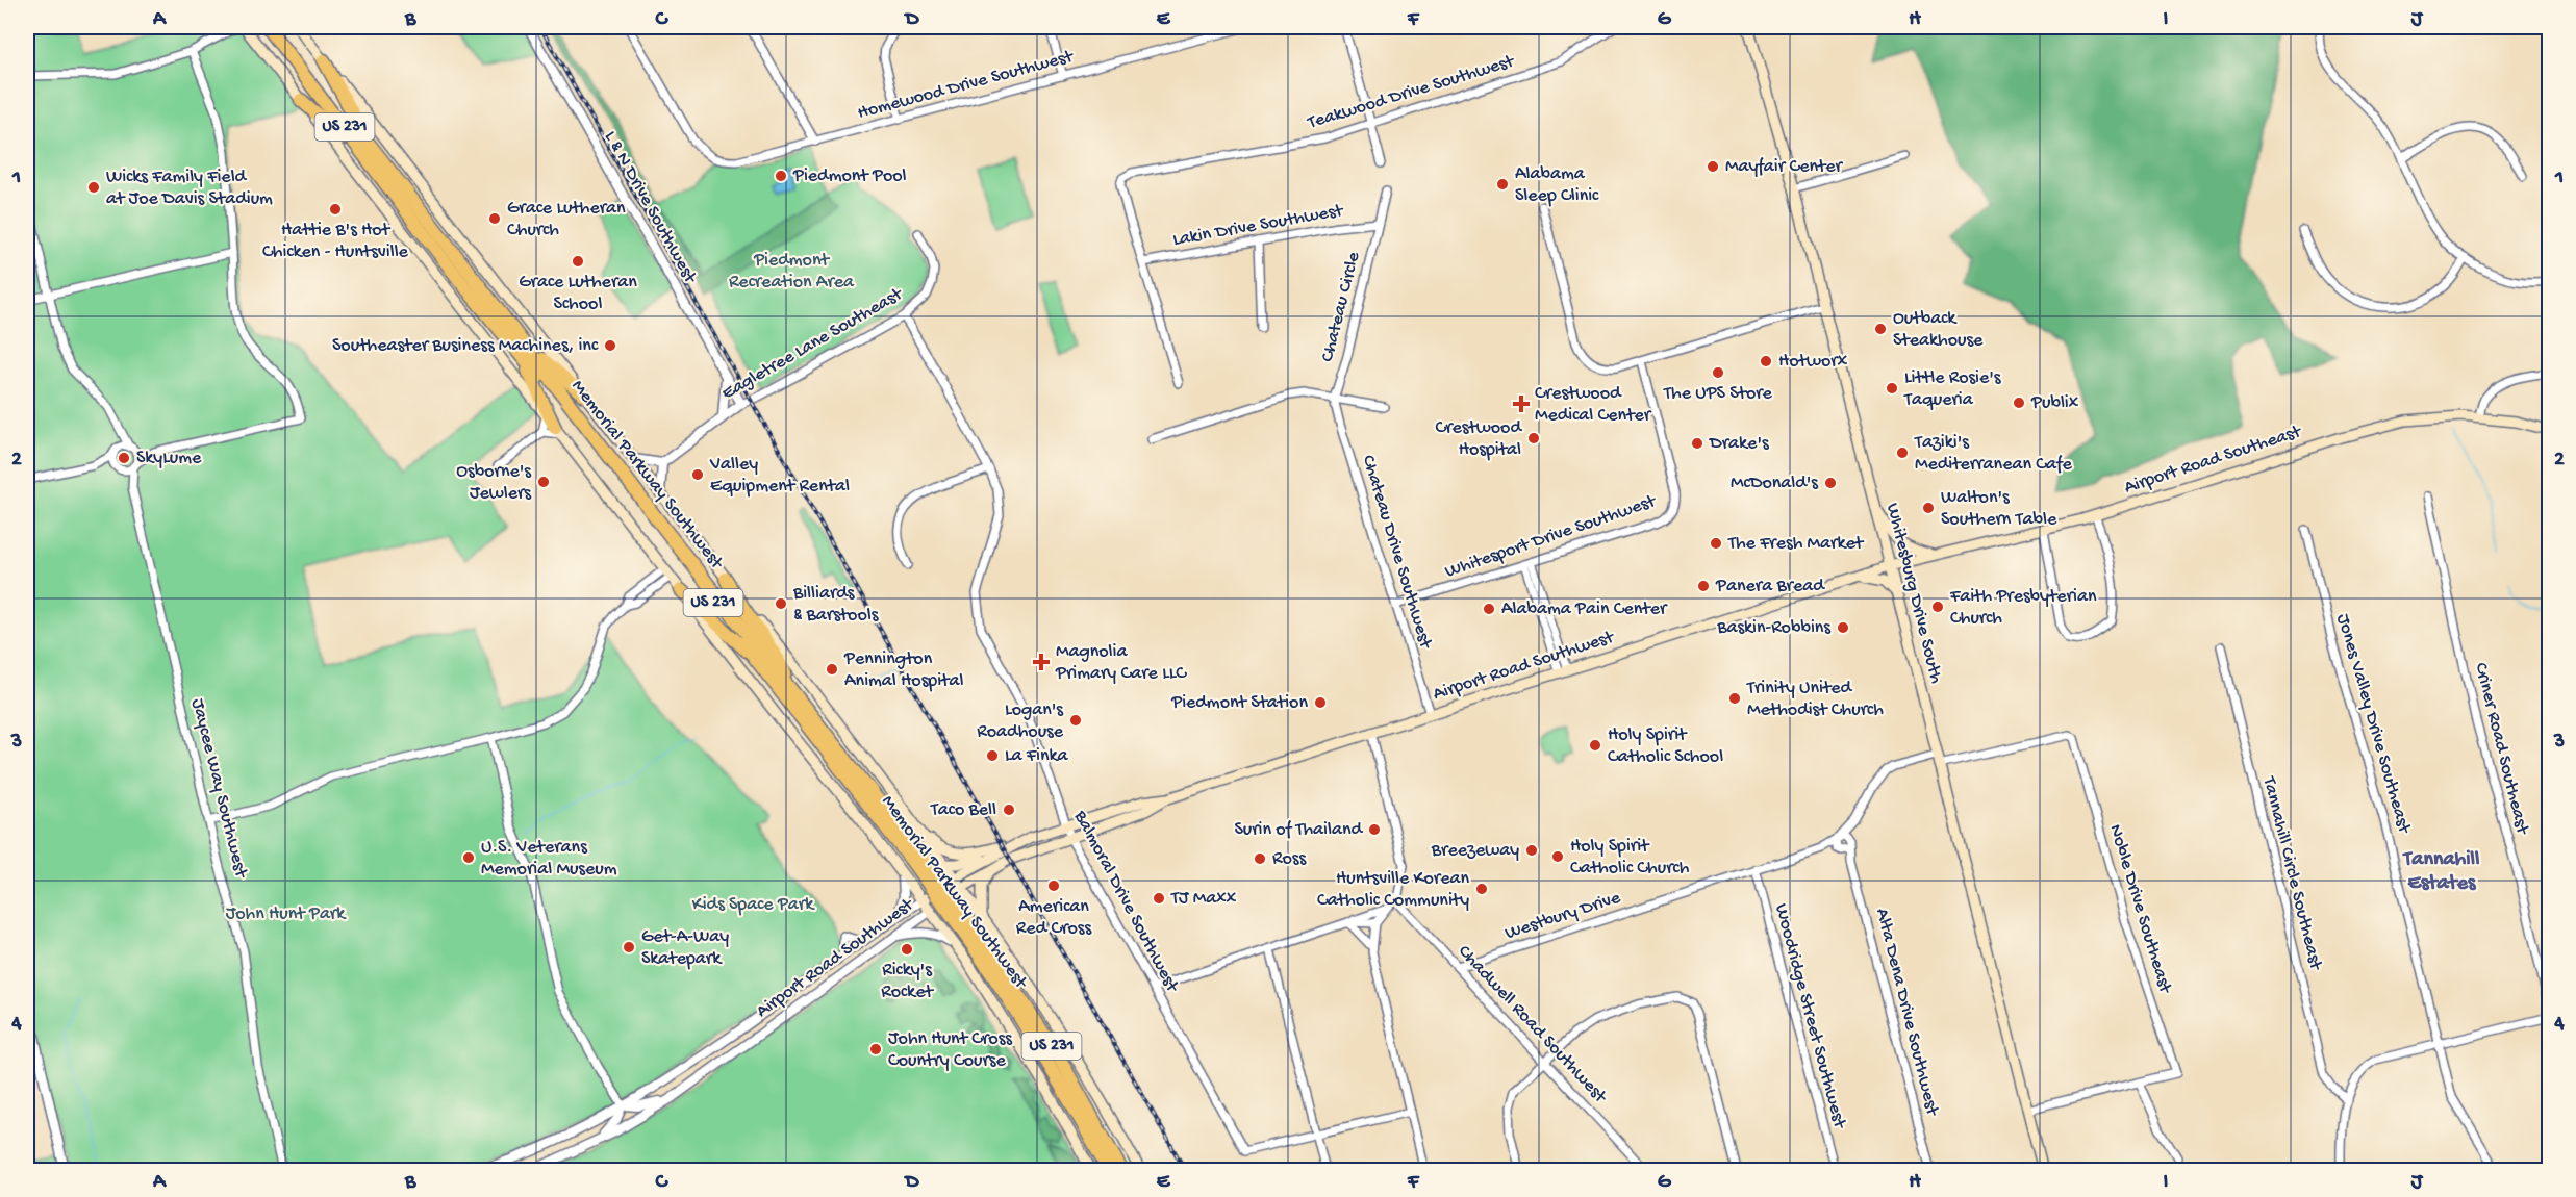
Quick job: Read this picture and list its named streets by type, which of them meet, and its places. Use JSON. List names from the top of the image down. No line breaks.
{"streets":{"highway":["US 231","Memorial Parkway Southwest"],"main road":["Airport Road Southeast","Whitesburg Drive South","Airport Road Southwest"],"street":["Homewood Drive Southwest","Teakwood Drive Southwest","L & N Drive Southwest","Lakin Drive Southwest","Chateau Circle","Eagletree Lane Southeast","Whitesport Drive Southwest","Chateau Drive Southwest","Jones Valley Drive Southeast","Criner Road Southeast","Jaycee Way Southwest","Tannahill Circle Southeast","Balmoral Drive Southwest","Noble Drive Southeast","Westbury Drive","Alta Dena Drive Southwest","Woodridge Street Southwest","Chadwell Road Southwest"]},"crossings":[["Teakwood Drive Southwest","Lakin Drive Southwest"],["L & N Drive Southwest","Eagletree Lane Southeast"],["Lakin Drive Southwest","Chateau Circle"],["Chateau Circle","Chateau Drive Southwest"],["Eagletree Lane Southeast","Balmoral Drive Southwest"],["Airport Road Southeast","Whitesburg Drive South"],["Airport Road Southeast","Airport Road Southwest"],["Whitesport Drive Southwest","Chateau Drive Southwest"],["Chateau Drive Southwest","Airport Road Southwest"],["Whitesburg Drive South","Airport Road Southwest"],["Whitesburg Drive South","Noble Drive Southeast"],["Whitesburg Drive South","Westbury Drive"],["Airport Road Southwest","Balmoral Drive Southwest"],["Westbury Drive","Alta Dena Drive Southwest"],["Westbury Drive","Woodridge Street Southwest"],["Westbury Drive","Chadwell Road Southwest"]],"districts":["Tannahill Estates"],"parks":["Piedmont Recreation Area","Kids Space Park","John Hunt Park"],"places":{"other":["Mayfair Center","Piedmont Pool","Alabama Sleep Clinic","Wicks Family Field at Joe Davis Stadium","Hattie B's Hot Chicken - Huntsville","Grace Lutheran Church","Grace Lutheran School","Outback Steakhouse","Southeaster Business Machines, inc","Hotworx","The UPS Store","Little Rosie's Taqueria","Publix","Crestwood Hospital","Drake's","Taziki's Mediterranean Cafe","SkyLume","Valley Equipment Rental","Osborne's Jewlers","McDonald's","Walton's Southern Table","The Fresh Market","Panera Bread","Billiards & Barstools","Faith Presbyterian Church","Alabama Pain Center","Baskin-Robbins","Pennington Animal Hospital","Trinity United Methodist Church","Piedmont Station","Logan's Roadhouse","Holy Spirit Catholic School","La Finka","Taco Bell","Surin of Thailand","Breezeway","Holy Spirit Catholic Church","U.S. Veterans Memorial Museum","Ross","American Red Cross","Huntsville Korean Catholic Community","TJ Maxx","Get-A-Way Skatepark","Ricky's Rocket","John Hunt Cross Country Course"],"health":["Crestwood Medical Center","Magnolia Primary Care LLC"]},"grid":{"columns":["A","B","C","D","E","F","G","H","I","J"],"rows":["1","2","3","4"]}}
